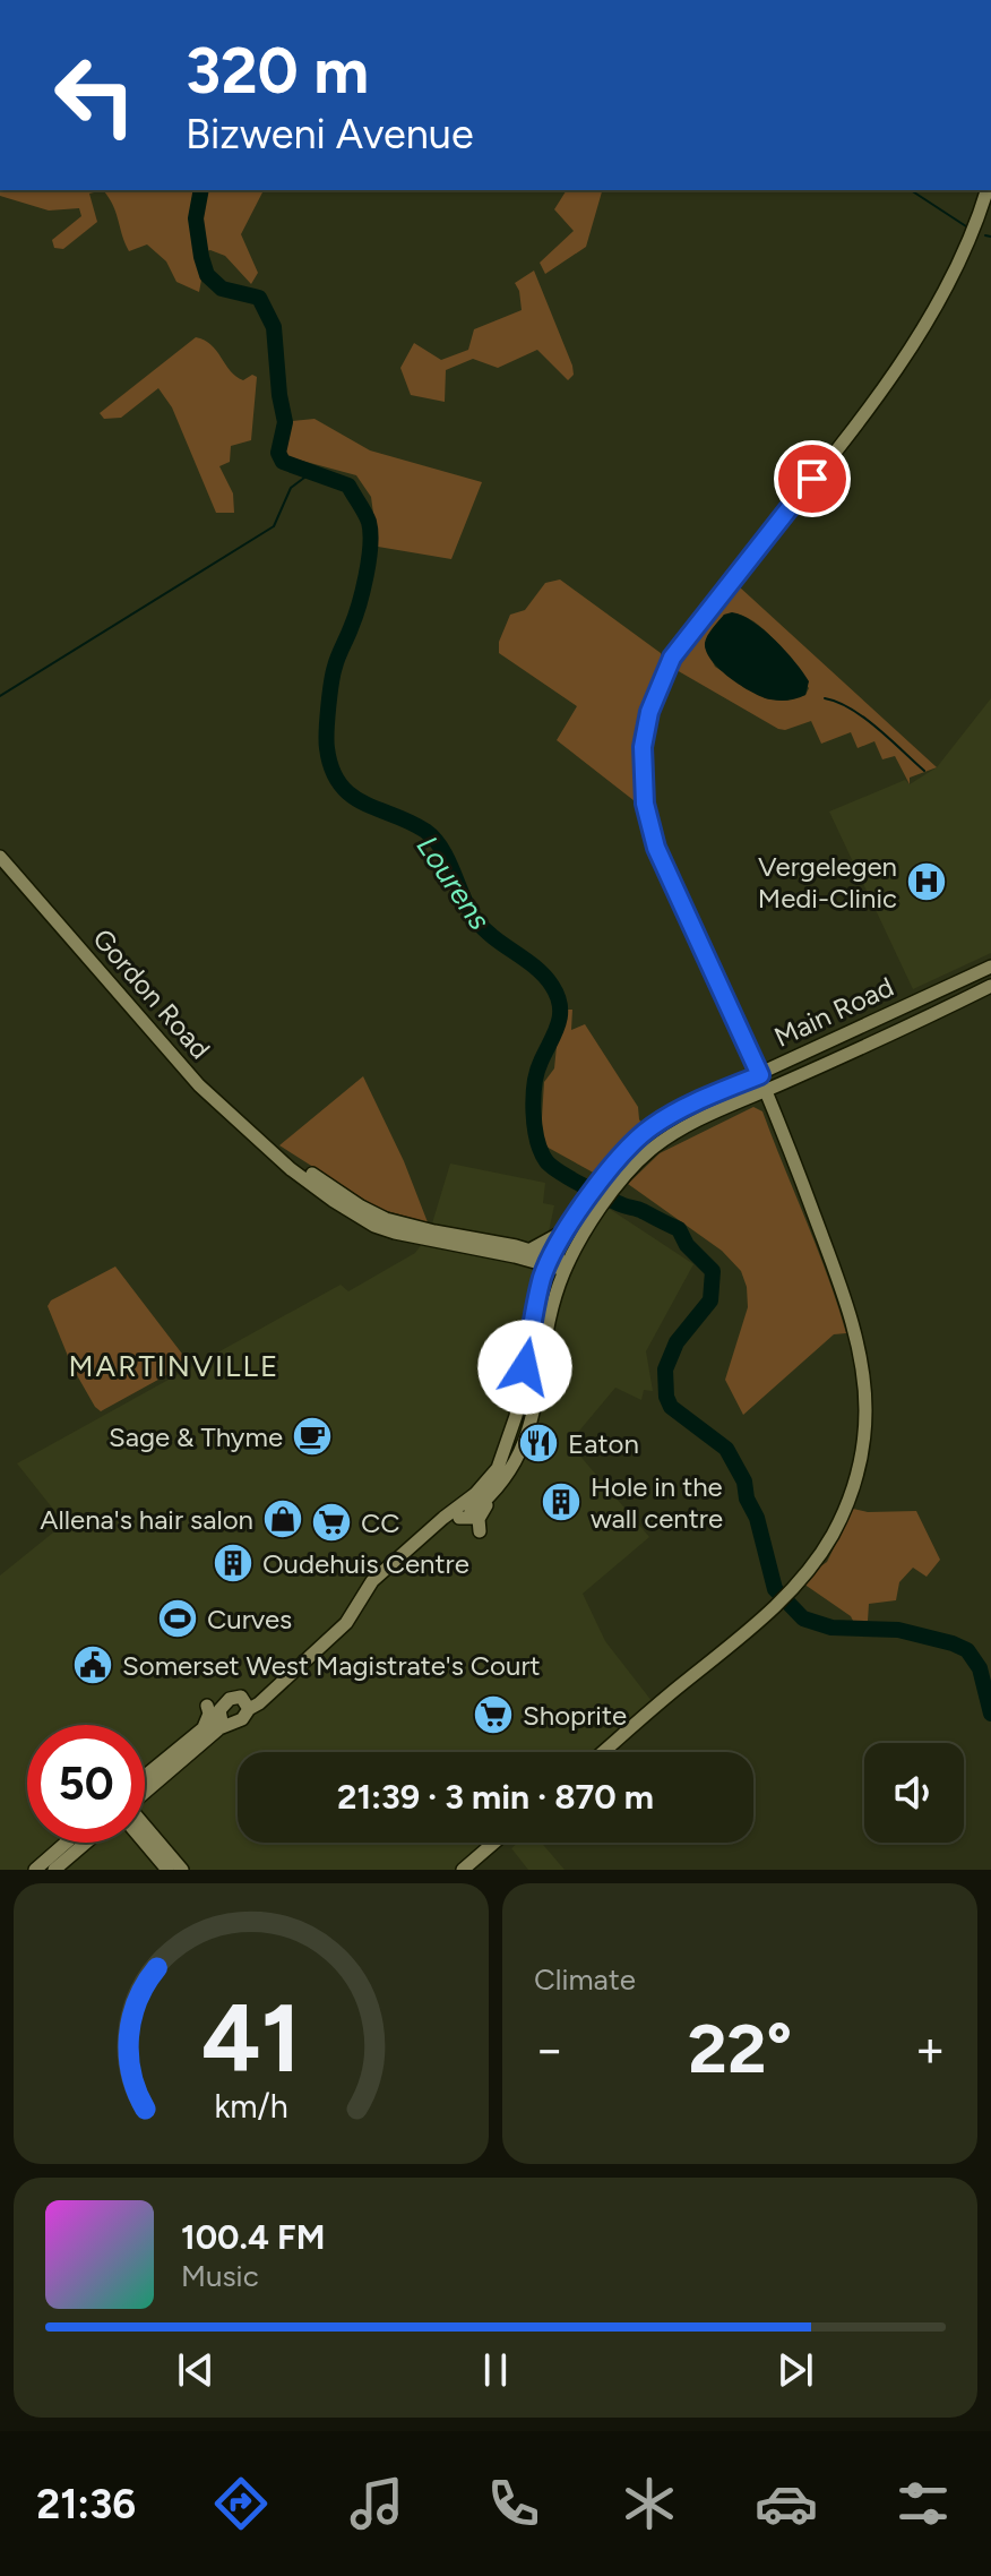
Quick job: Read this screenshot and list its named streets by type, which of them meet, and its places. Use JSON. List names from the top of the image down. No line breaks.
{"streets":{"street":["Gordon Road","Main Road"]},"crossings":[["Gordon Road","Main Road"]],"districts":["MARTINVILLE"],"water":["Lourens"],"places":{"hospital":["Vergelegen Medi-Clinic"],"cafe":["Sage & Thyme"],"restaurant":["Eaton"],"building":["Hole in the wall centre","Oudehuis Centre"],"shop":["Allena's hair salon"],"supermarket":["CC","Shoprite"],"sports":["Curves"],"public building":["Somerset West Magistrate's Court"]},"page":{"turn":["320 m","Bizweni Avenue"],"limit":"50","trip":"21:39 · 3 min · 870 m","tile":"Climate","heat":["−","22°","+"],"song":["100.4 FM","Music"],"tabs":"21:36","gauge":["41","km/h"]}}
